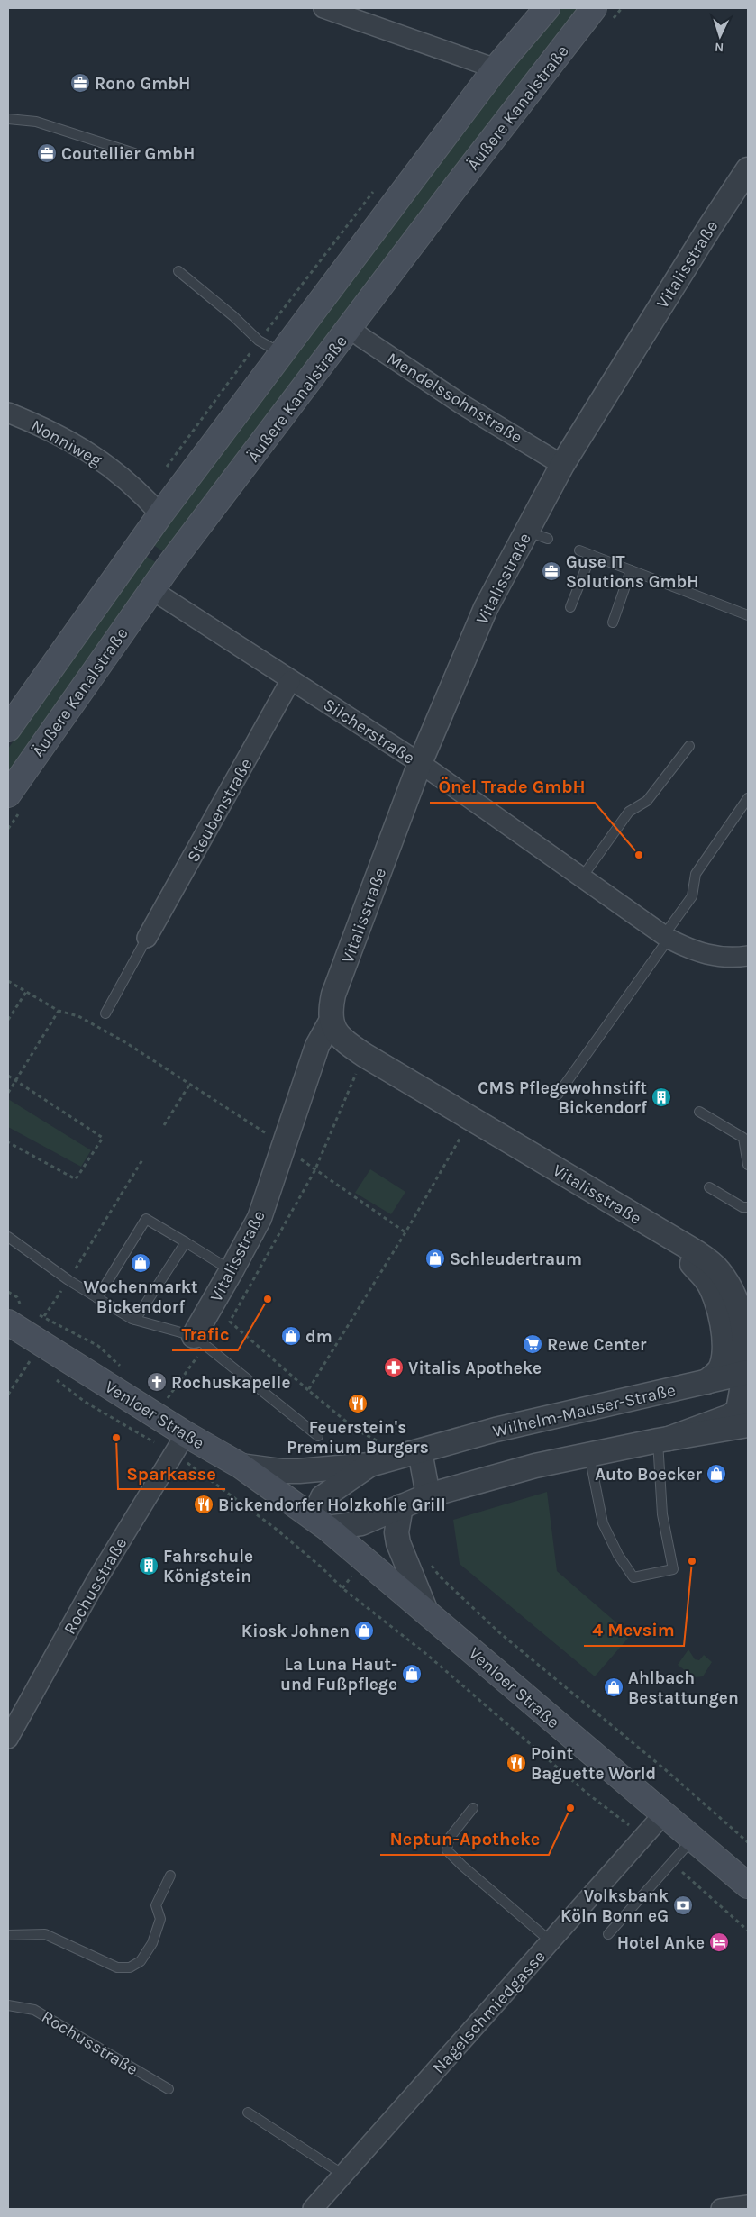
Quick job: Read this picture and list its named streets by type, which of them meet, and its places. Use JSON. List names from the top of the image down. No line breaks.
{"streets":{"main road":["Äußere Kanalstraße","Venloer Straße"],"street":["Vitalisstraße","Mendelssohnstraße","Nonniweg","Silcherstraße","Steubenstraße","Wilhelm-Mauser-Straße","Rochusstraße","Nagelschmiedgasse"]},"crossings":[["Äußere Kanalstraße","Mendelssohnstraße"],["Äußere Kanalstraße","Silcherstraße"],["Vitalisstraße","Mendelssohnstraße"],["Vitalisstraße","Silcherstraße"],["Vitalisstraße","Wilhelm-Mauser-Straße"],["Silcherstraße","Steubenstraße"],["Wilhelm-Mauser-Straße","Venloer Straße"],["Venloer Straße","Rochusstraße"],["Venloer Straße","Nagelschmiedgasse"]],"places":{"office":["Rono GmbH","Coutellier GmbH","Guse IT Solutions GmbH"],"other":["Önel Trade GmbH","Trafic","Sparkasse","4 Mevsim","Neptun-Apotheke"],"building":["CMS Pflegewohnstift Bickendorf","Fahrschule Königstein"],"shop":["Schleudertraum","Wochenmarkt Bickendorf","dm","Auto Boecker","Kiosk Johnen","La Luna Haut- und Fußpflege","Ahlbach Bestattungen"],"supermarket":["Rewe Center"],"pharmacy":["Vitalis Apotheke"],"church":["Rochuskapelle"],"restaurant":["Feuerstein's Premium Burgers","Bickendorfer Holzkohle Grill","Point Baguette World"],"bank":["Volksbank Köln Bonn eG"],"hotel":["Hotel Anke"]},"north":"bottom"}
